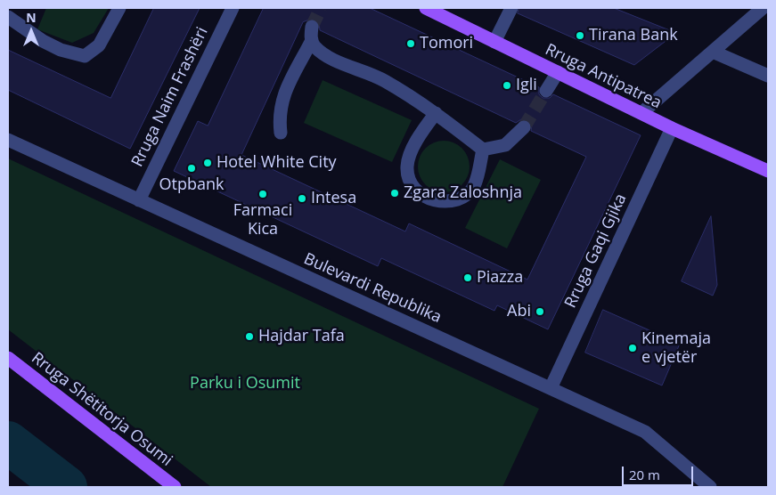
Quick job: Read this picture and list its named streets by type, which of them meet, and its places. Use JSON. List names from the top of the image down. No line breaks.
{"streets":{"main road":["Rruga Antipatrea","Rruga Shëtitorja Osumi"],"street":["Rruga Naim Frashëri","Rruga Gaqi Gjika","Bulevardi Republika"]},"crossings":[["Rruga Antipatrea","Rruga Gaqi Gjika"],["Rruga Naim Frashëri","Bulevardi Republika"],["Rruga Gaqi Gjika","Bulevardi Republika"]],"parks":["Parku i Osumit"],"places":["Tirana Bank","Tomori","Igli","Hotel White City","Otpbank","Zgara Zaloshnja","Farmaci Kica","Intesa","Piazza","Abi","Hajdar Tafa","Kinemaja e vjetër"],"scale_bar":"20 m","north":"top"}
